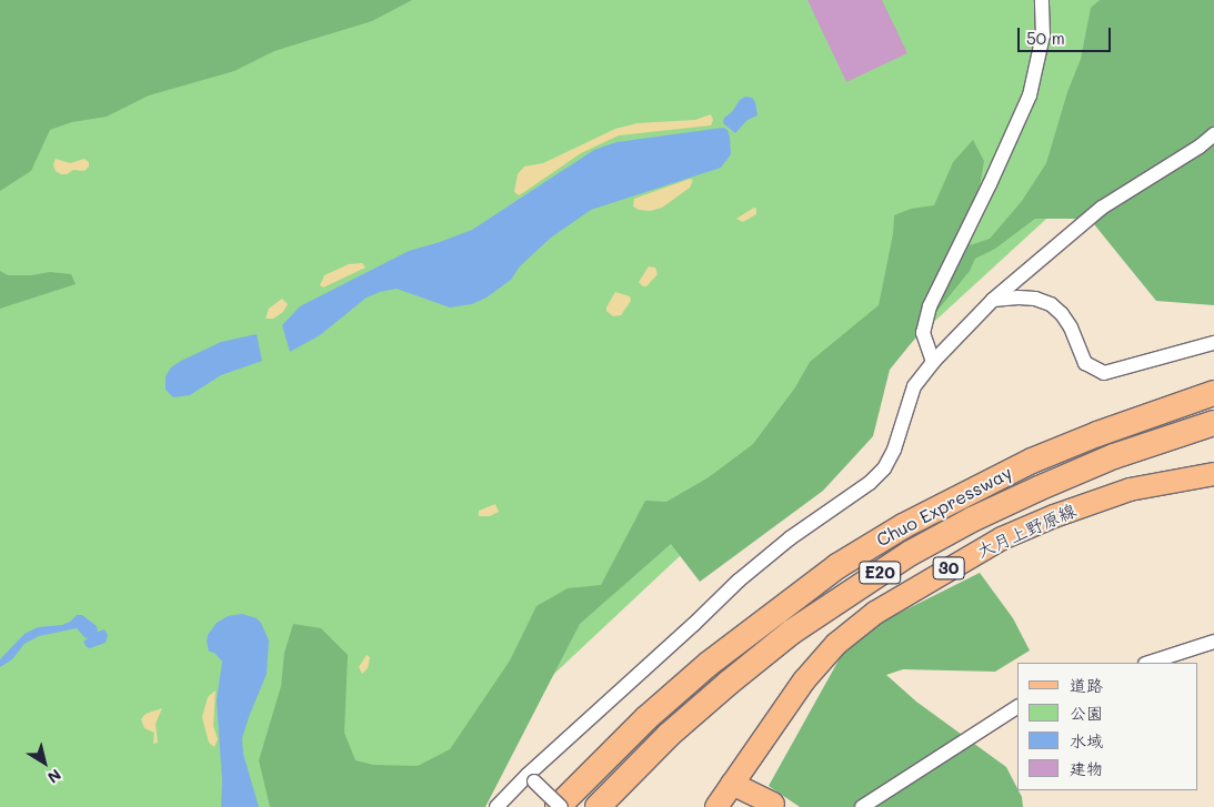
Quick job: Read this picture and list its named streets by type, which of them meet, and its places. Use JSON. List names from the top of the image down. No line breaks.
{"streets":{"highway":["Chuo Expressway","E20"],"main road":["大月上野原線","30"]},"legend":["道路","公園","水域","建物"],"scale_bar":"50 m","north":"bottom right"}
